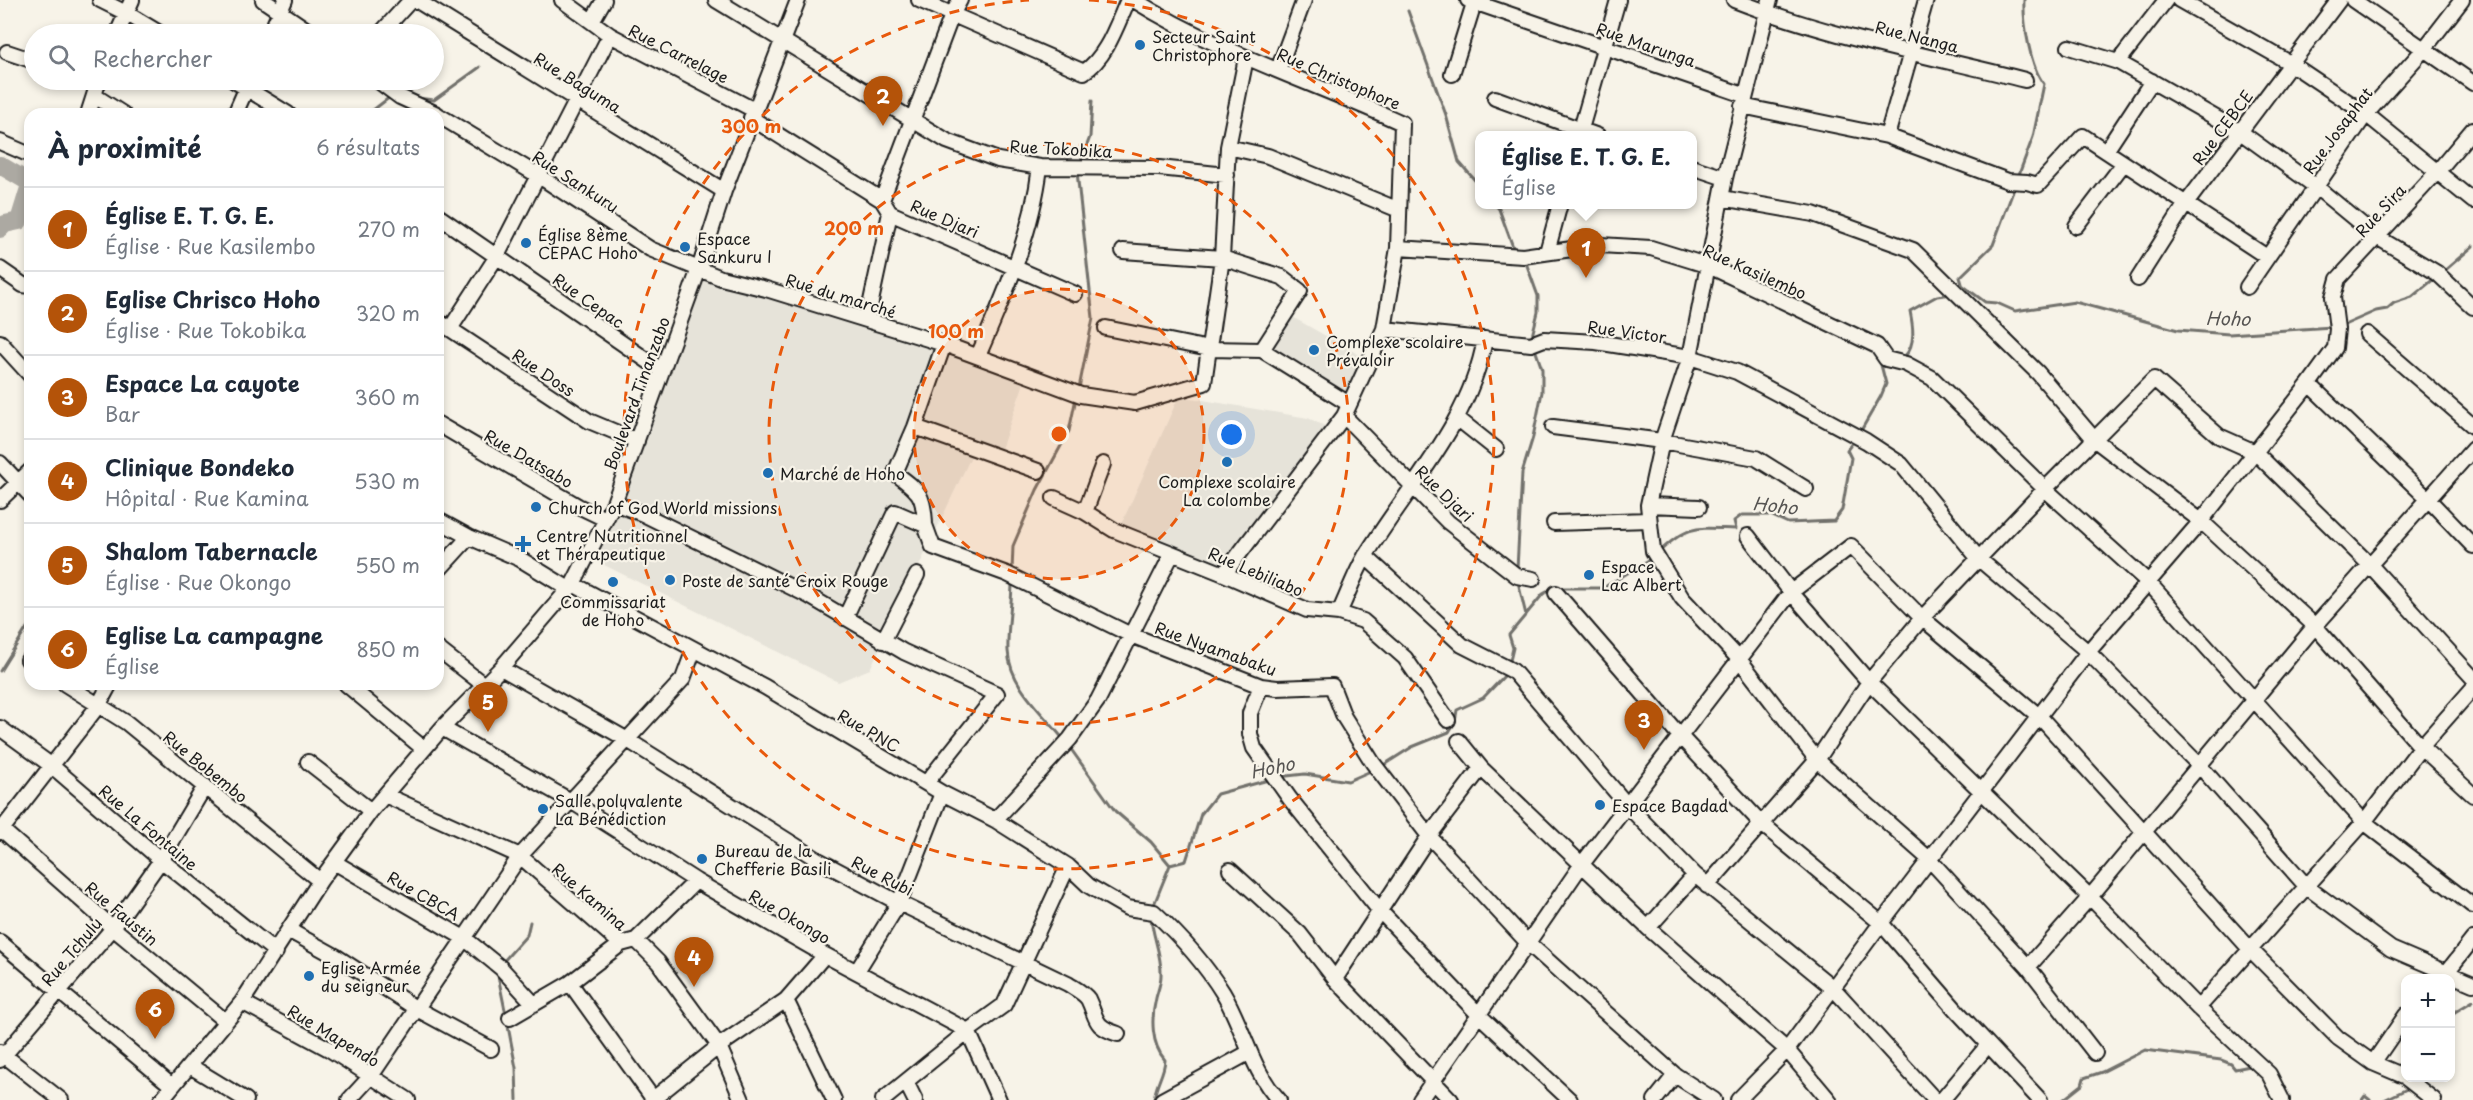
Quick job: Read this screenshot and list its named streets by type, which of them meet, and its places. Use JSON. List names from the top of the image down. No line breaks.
{"streets":{"street":["Rue Nanga","Rue Marunga","Rue Carrelage","Rue Christophore","Rue Baguma","Rue CEBCE","Rue Josaphat","Rue Tokobika","Rue Sankuru","Rue Sira","Rue Djari","Rue Kasilembo","Rue du marché","Rue Cepac","Rue Victor","Rue Doss","Boulevard Tinanzabo","Rue Datsabo","Rue Lebiliabo","Rue Nyamabaku","Rue PNC","Rue Bobembo","Rue La Fontaine","Rue Rubi","Rue CBCA","Rue Kamina","Rue Faustin","Rue Okongo","Rue Tchulu","Rue Mapendo"]},"crossings":[["Rue Carrelage","Rue Djari"],["Rue Carrelage","Boulevard Tinanzabo"],["Rue Baguma","Boulevard Tinanzabo"],["Rue Tokobika","Boulevard Tinanzabo"],["Rue Sankuru","Rue du marché"],["Rue Sankuru","Boulevard Tinanzabo"],["Rue Djari","Rue du marché"],["Rue Djari","Boulevard Tinanzabo"],["Rue du marché","Boulevard Tinanzabo"],["Rue Cepac","Boulevard Tinanzabo"],["Rue Doss","Boulevard Tinanzabo"],["Boulevard Tinanzabo","Rue Datsabo"],["Boulevard Tinanzabo","Rue PNC"],["Boulevard Tinanzabo","Rue Bobembo"],["Boulevard Tinanzabo","Rue La Fontaine"],["Boulevard Tinanzabo","Rue Rubi"],["Boulevard Tinanzabo","Rue CBCA"],["Boulevard Tinanzabo","Rue Kamina"],["Boulevard Tinanzabo","Rue Faustin"],["Boulevard Tinanzabo","Rue Okongo"],["Boulevard Tinanzabo","Rue Mapendo"],["Rue Bobembo","Rue Tchulu"],["Rue La Fontaine","Rue Tchulu"],["Rue Faustin","Rue Tchulu"]],"water":["Hoho"],"places":{"other":["Secteur Saint Christophore","Église 8ème CEPAC Hoho","Espace Sankuru I","Complexe scolaire Prévaloir","Complexe scolaire La colombe","Marché de Hoho","Church of God World missions","Espace Lac Albert","Poste de santé Croix Rouge","Commissariat de Hoho","Espace Bagdad","Salle polyvalente La Bénédiction","Bureau de la Chefferie Basili","Eglise Armée du seigneur"],"health":["Centre Nutritionnel et Thérapeutique"]},"page":{"search":"Rechercher","pins":["2","1","5","3","4","6"],"heading":["À proximité","6 résultats"],"popup":["Église E. T. G. E.","Église"],"list":[{"mark":"1","name":"Église E. T. G. E.","note":"Église · Rue Kasilembo","value":"270 m"},{"mark":"2","name":"Eglise Chrisco Hoho","note":"Église · Rue Tokobika","value":"320 m"},{"mark":"3","name":"Espace La cayote","note":"Bar","value":"360 m"},{"mark":"4","name":"Clinique Bondeko","note":"Hôpital · Rue Kamina","value":"530 m"},{"mark":"5","name":"Shalom Tabernacle","note":"Église · Rue Okongo","value":"550 m"},{"mark":"6","name":"Eglise La campagne","note":"Église","value":"850 m"}],"map_buttons":["+","−"]},"rings":["300 m","200 m","100 m"]}
